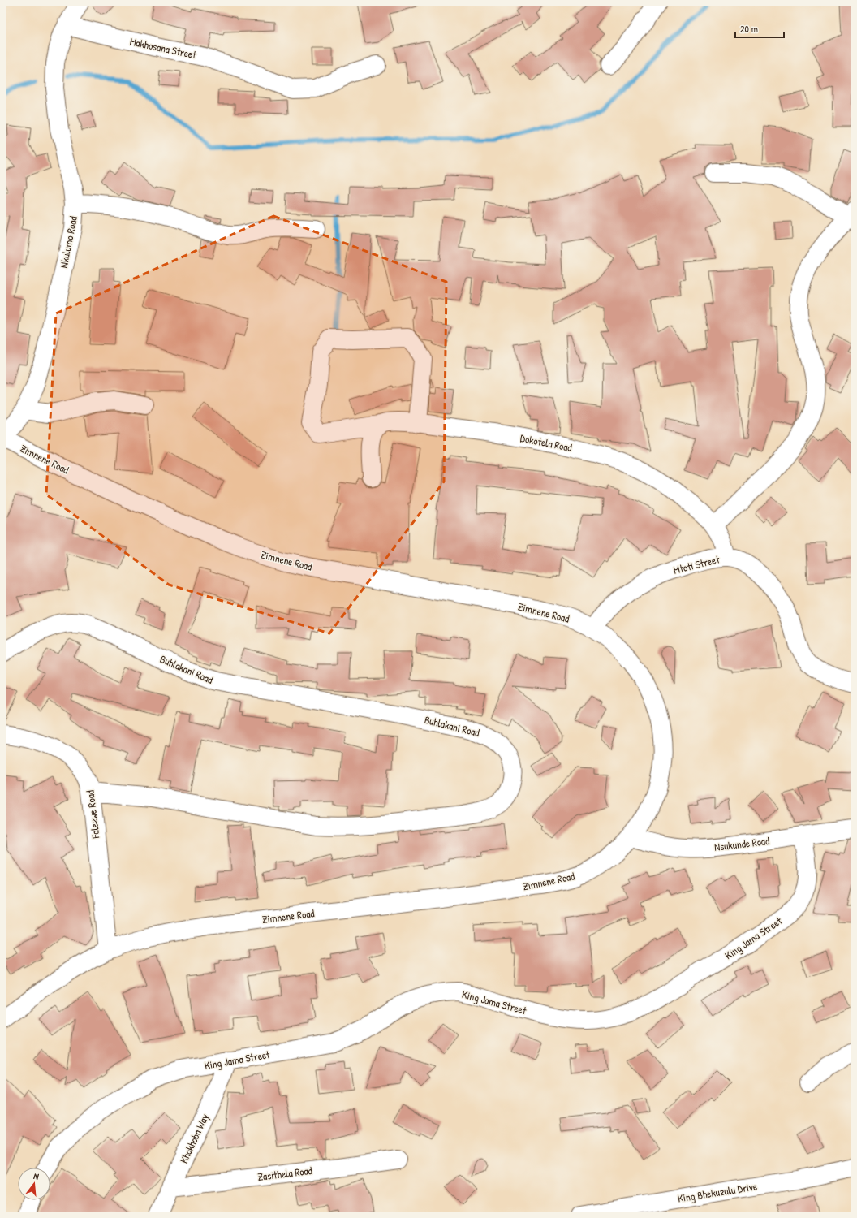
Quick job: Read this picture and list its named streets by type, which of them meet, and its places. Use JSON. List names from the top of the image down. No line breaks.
{"streets":{"street":["Makhosana Street","Nkulumo Road","Dokotela Road","Zimnene Road","Mtoti Street","Buhlakani Road","Falezwe Road","Nsukunde Road","King Jama Street","Khokhoba Way","Zasithela Road","King Bhekuzulu Drive"]},"crossings":[["Makhosana Street","Nkulumo Road"],["Nkulumo Road","Zimnene Road"],["Dokotela Road","Mtoti Street"],["Zimnene Road","Mtoti Street"],["Zimnene Road","Falezwe Road"],["Zimnene Road","Nsukunde Road"],["Buhlakani Road","Falezwe Road"],["Nsukunde Road","King Jama Street"],["King Jama Street","Khokhoba Way"],["Khokhoba Way","Zasithela Road"]],"scale_bar":"20 m","north":"top"}
